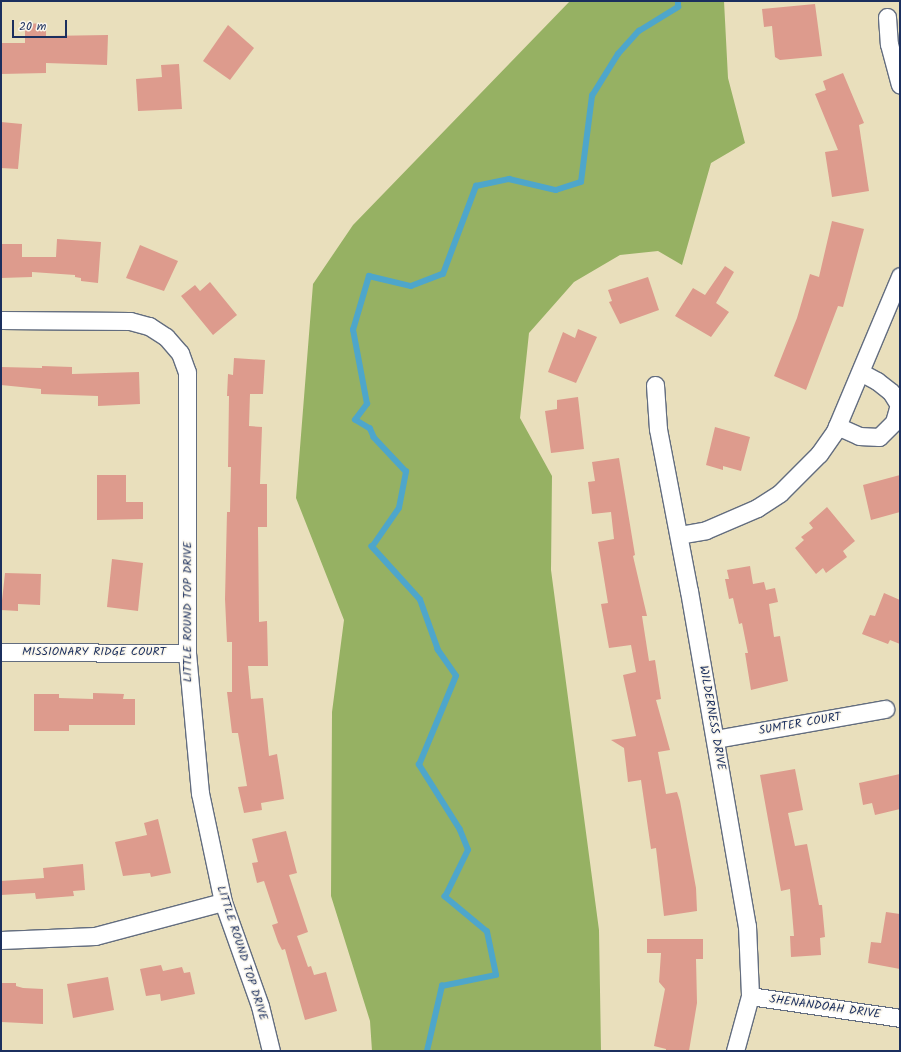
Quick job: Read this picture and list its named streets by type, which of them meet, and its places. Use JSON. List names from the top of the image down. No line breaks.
{"streets":{"street":["LITTLE ROUND TOP DRIVE","MISSIONARY RIDGE COURT","WILDERNESS DRIVE","SUMTER COURT","SHENANDOAH DRIVE"]},"crossings":[["LITTLE ROUND TOP DRIVE","MISSIONARY RIDGE COURT"],["WILDERNESS DRIVE","SUMTER COURT"],["WILDERNESS DRIVE","SHENANDOAH DRIVE"]],"scale_bar":"20 m"}
